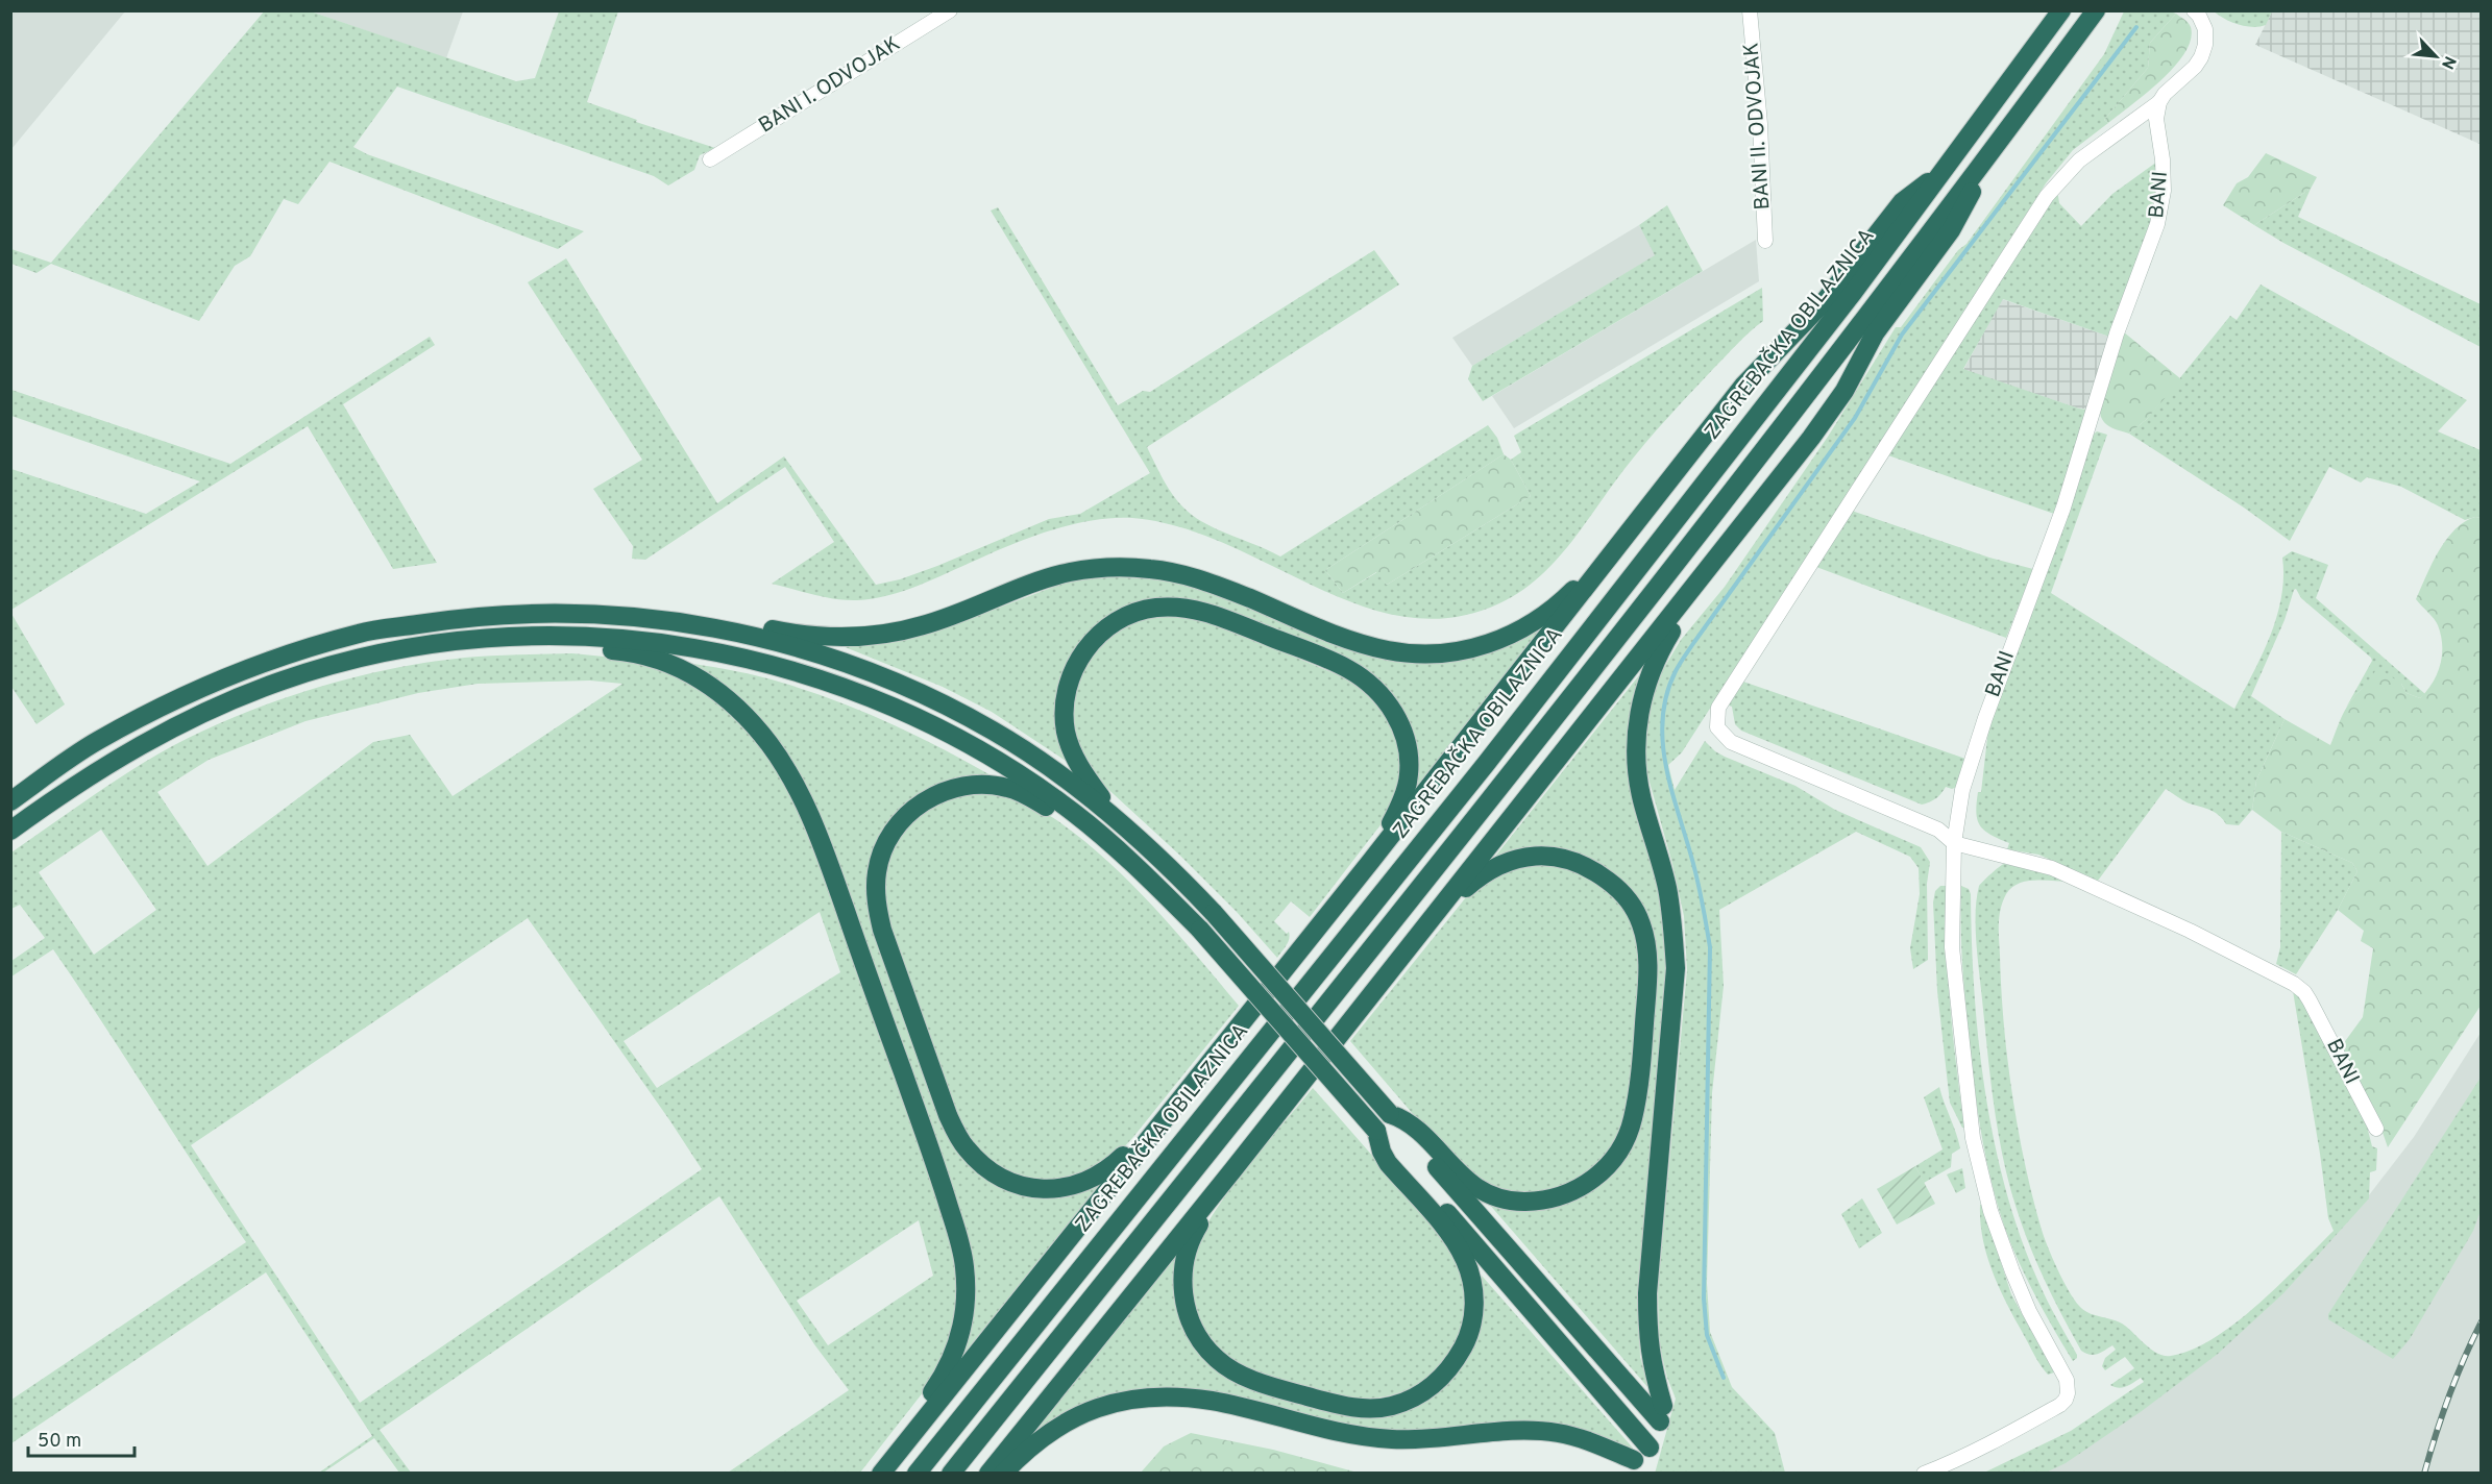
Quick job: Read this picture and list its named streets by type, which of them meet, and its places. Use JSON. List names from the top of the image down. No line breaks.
{"streets":{"highway":["ZAGREBAČKA OBILAZNICA"],"street":["BANI I. ODVOJAK","BANI II. ODVOJAK","BANI"]},"scale_bar":"50 m","north":"bottom right"}
